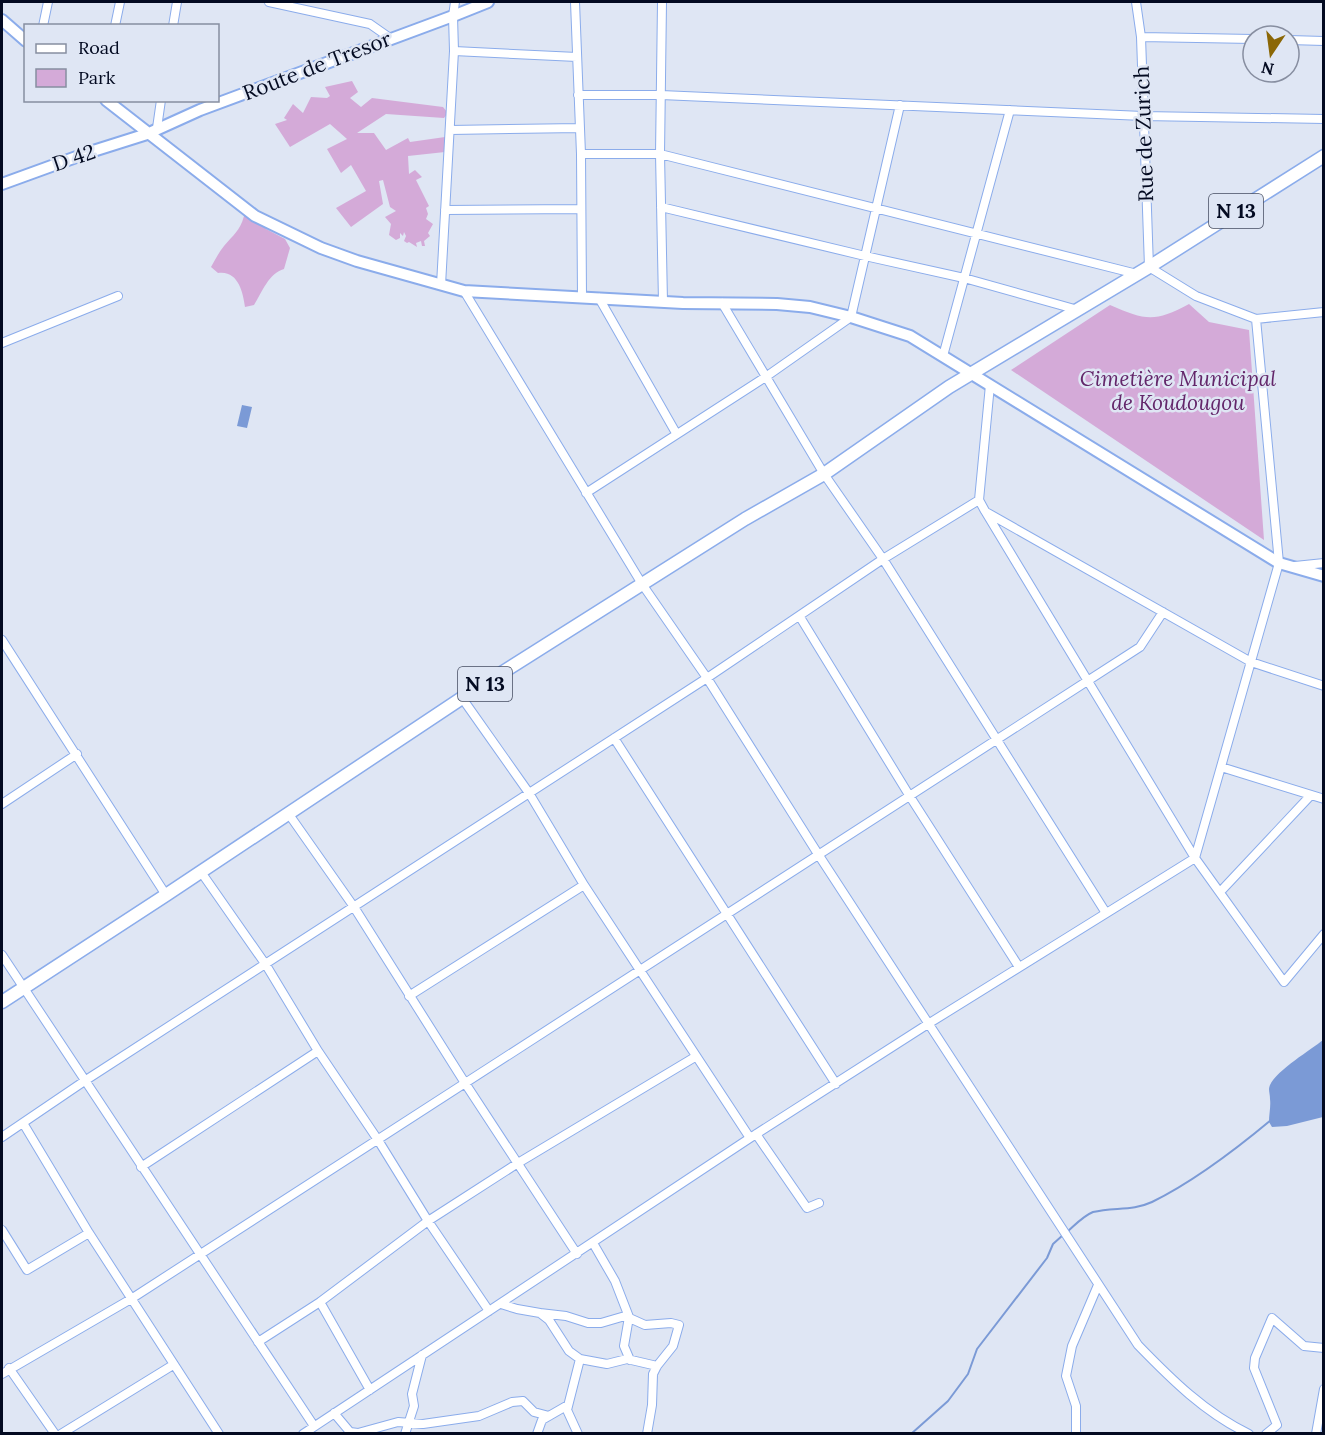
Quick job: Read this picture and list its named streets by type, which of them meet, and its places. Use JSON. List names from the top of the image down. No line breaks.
{"streets":{"main road":["N 13"],"street":["Route de Tresor","Rue de Zurich","D 42"]},"crossings":[["Route de Tresor","D 42"],["Rue de Zurich","N 13"]],"parks":["Cimetière Municipal de Koudougou"],"legend":["Road","Park"],"north":"bottom"}
